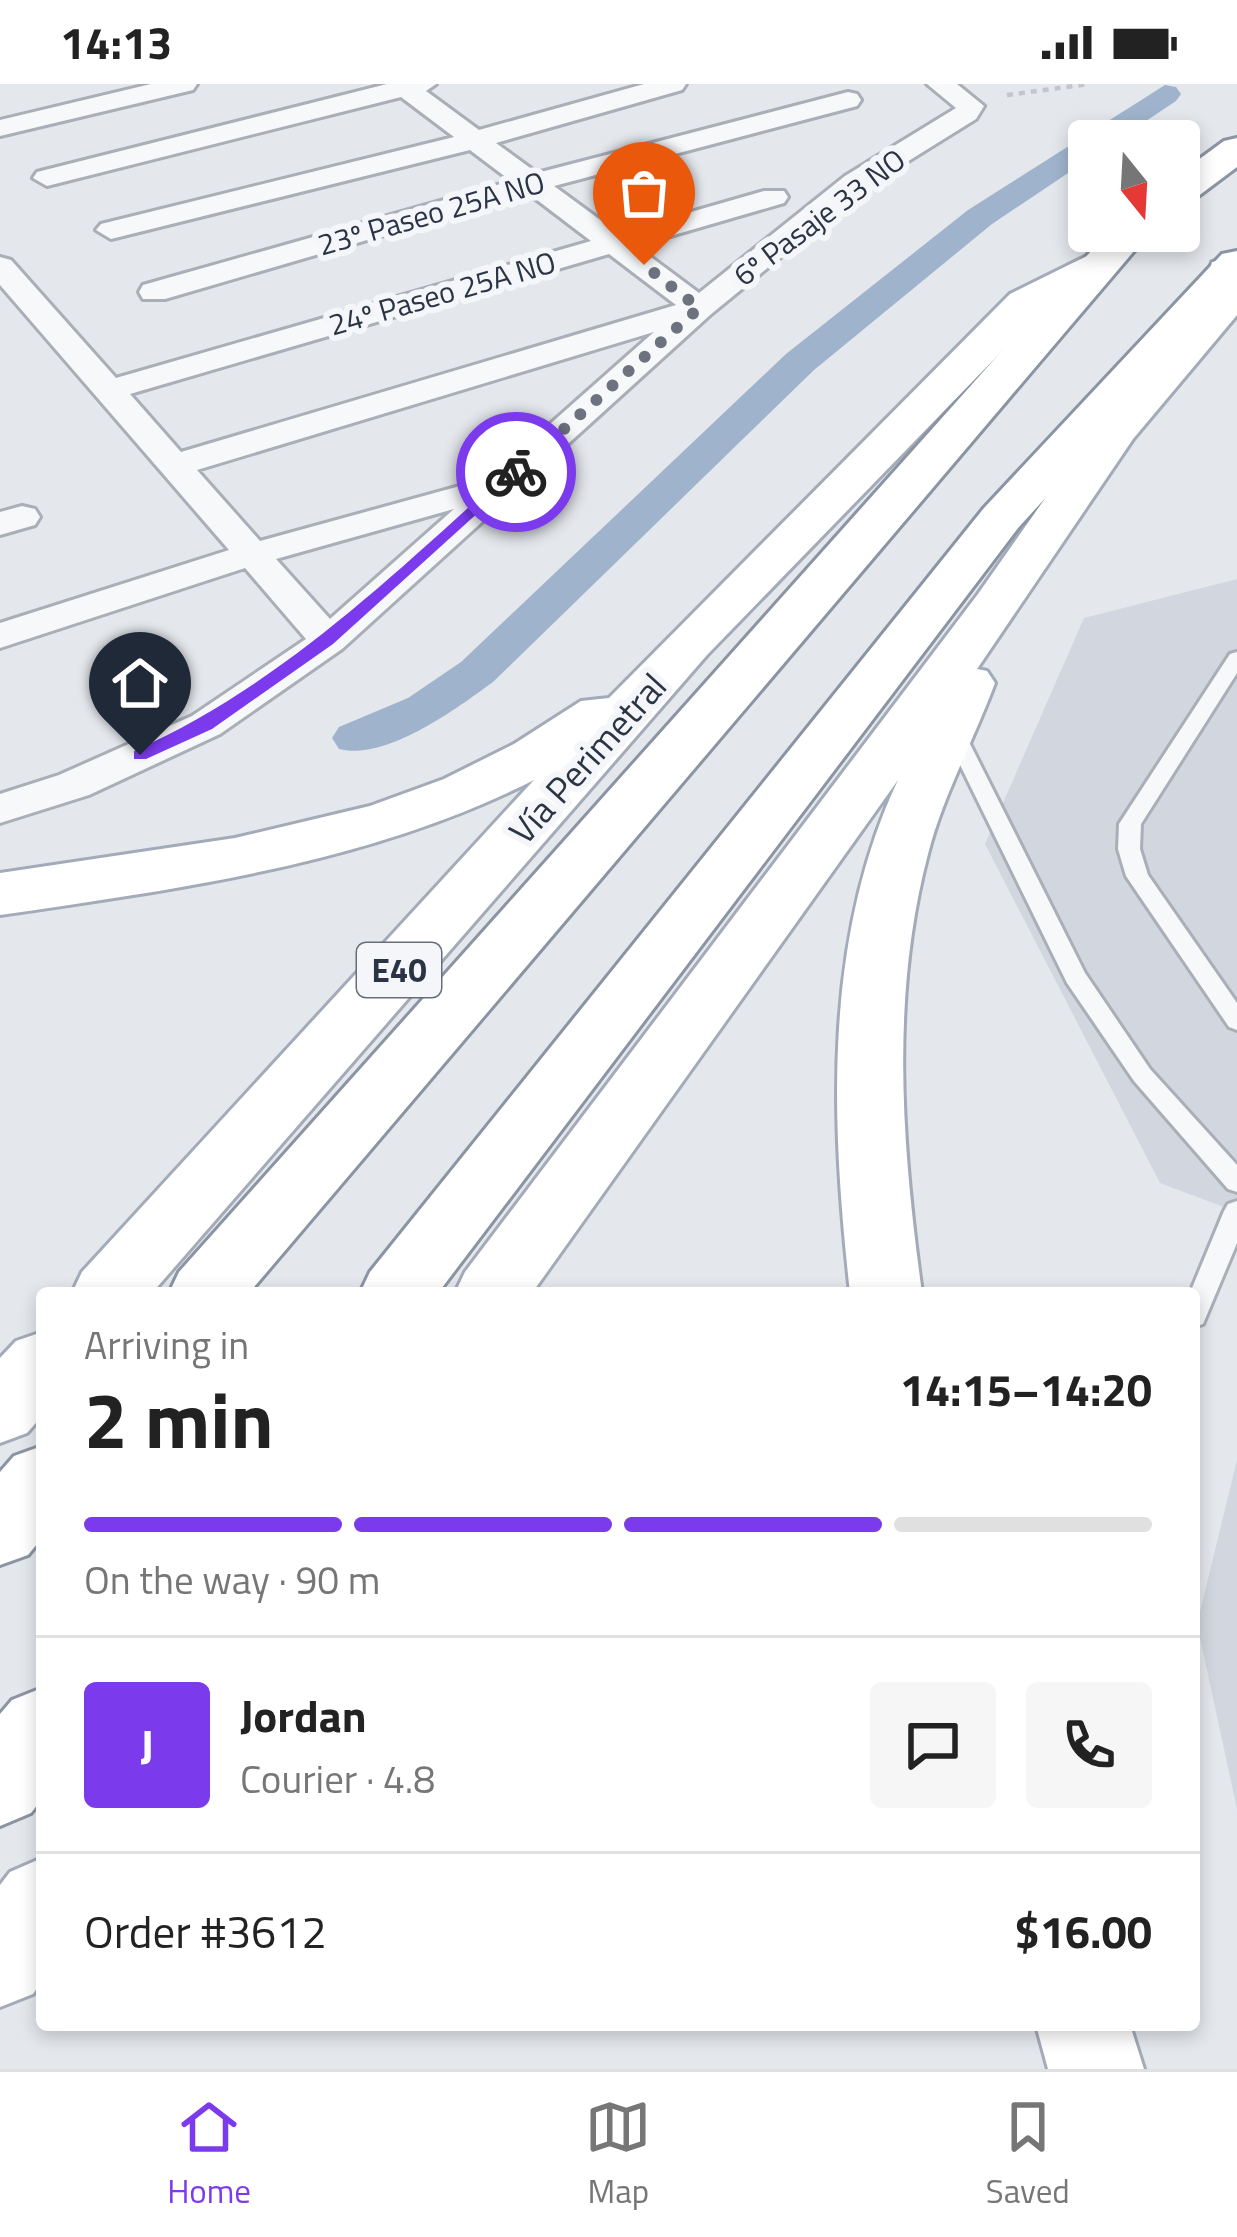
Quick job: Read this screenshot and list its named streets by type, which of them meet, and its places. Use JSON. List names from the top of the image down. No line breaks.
{"streets":{"main road":["Vía Perimetral","E40"],"street":["23º Paseo 25A NO","6º Pasaje 33 NO","24º Paseo 25A NO"]},"north":"bottom","page":{"status":"14:13","heading":["2 min","Arriving in","14:15–14:20"],"panel":["Jordan","Courier · 4.8","Order #3612","$16.00"],"bar":"On the way · 90 m","round":"J","tabs":["Home","Map","Saved"]}}
